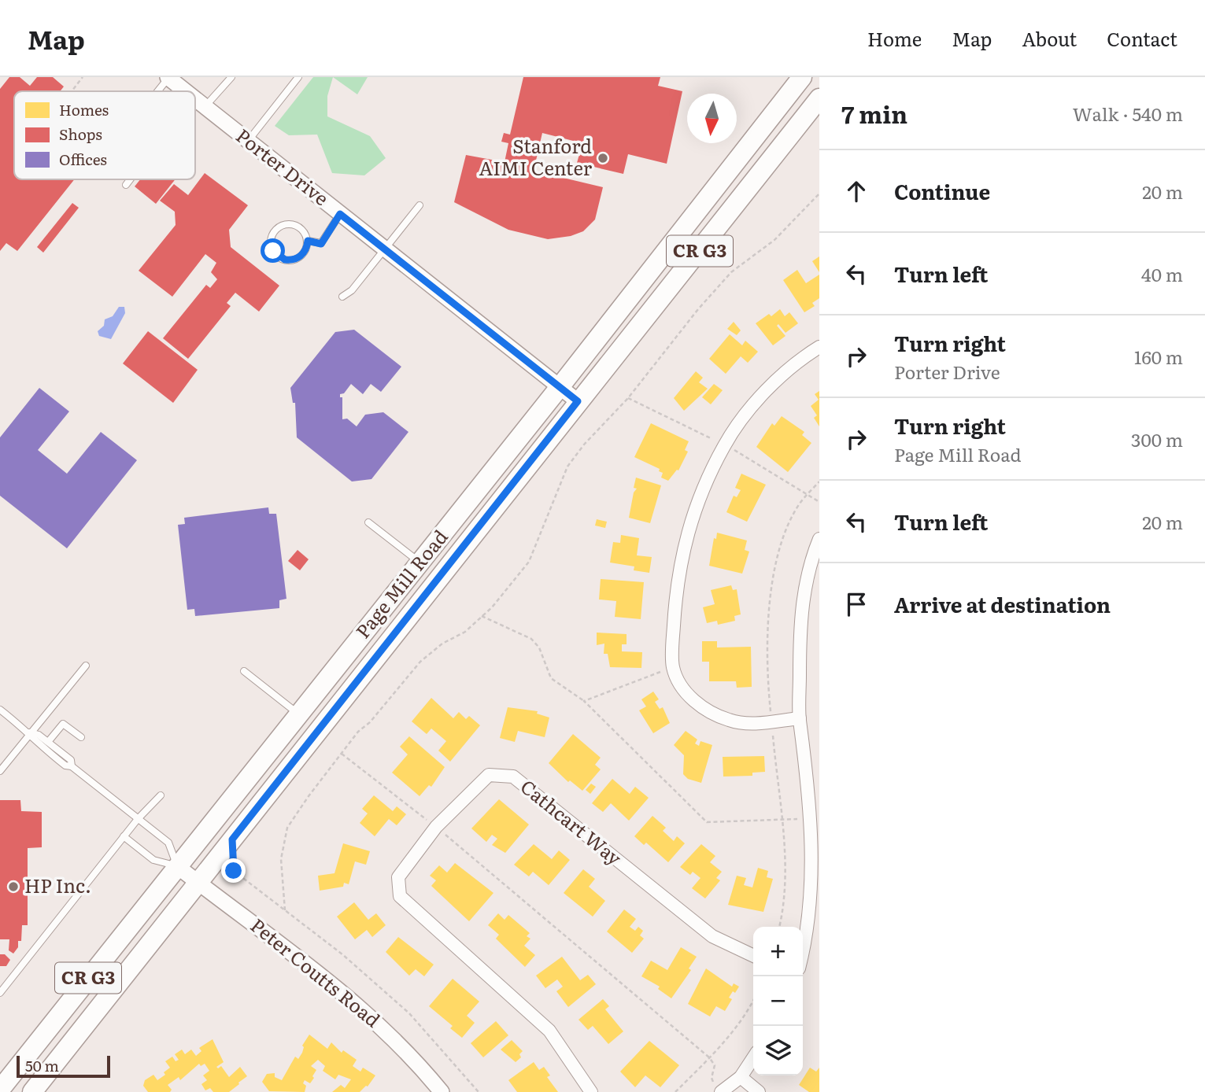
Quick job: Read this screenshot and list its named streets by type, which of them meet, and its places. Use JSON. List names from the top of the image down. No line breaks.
{"streets":{"main road":["CR G3","Page Mill Road"],"street":["Porter Drive","Cathcart Way","Peter Coutts Road"]},"crossings":[["Porter Drive","Page Mill Road"],["Page Mill Road","Peter Coutts Road"]],"places":["Stanford AIMI Center","HP Inc."],"legend":["Homes","Shops","Offices"],"scale_bar":"50 m","north":"bottom","page":{"header":"Map","nav":["Home","Map","About","Contact"],"heading":["7 min","Walk · 540 m"],"list":[["Continue","20 m"],["Turn left","40 m"],["Turn right","Porter Drive","160 m"],["Turn right","Page Mill Road","300 m"],["Turn left","20 m"],"Arrive at destination"],"map_buttons":["+","−"],"scale":"50 m"}}
